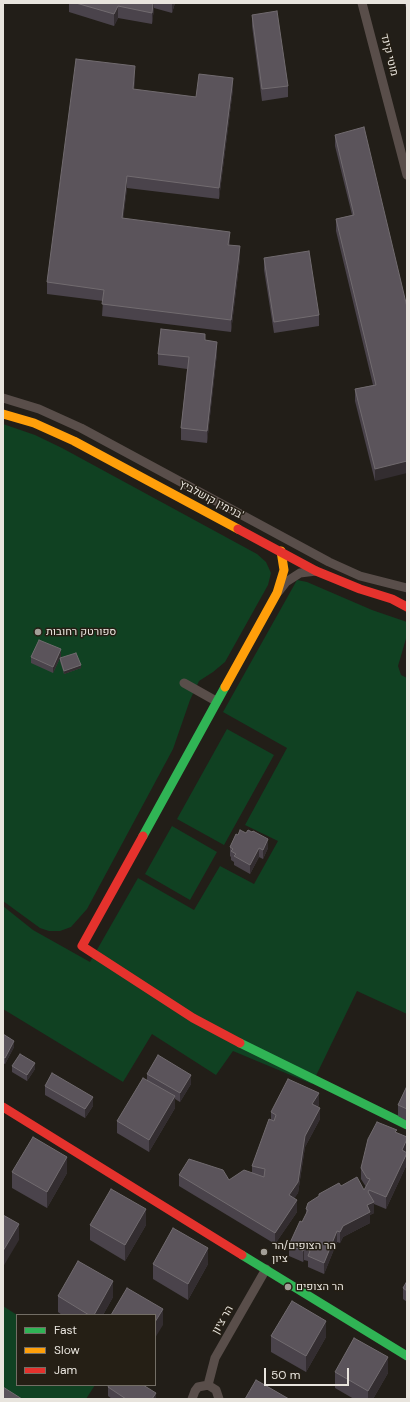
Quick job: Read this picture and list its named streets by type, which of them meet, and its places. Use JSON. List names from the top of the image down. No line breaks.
{"streets":{"street":["מוטי קינד","בנימין קושלביץ'","הר ציון"]},"places":["ספורטק רחובות","הר הצופים/הר ציון","הר הצופים"],"legend":["Fast","Slow","Jam"],"scale_bar":"50 m"}
